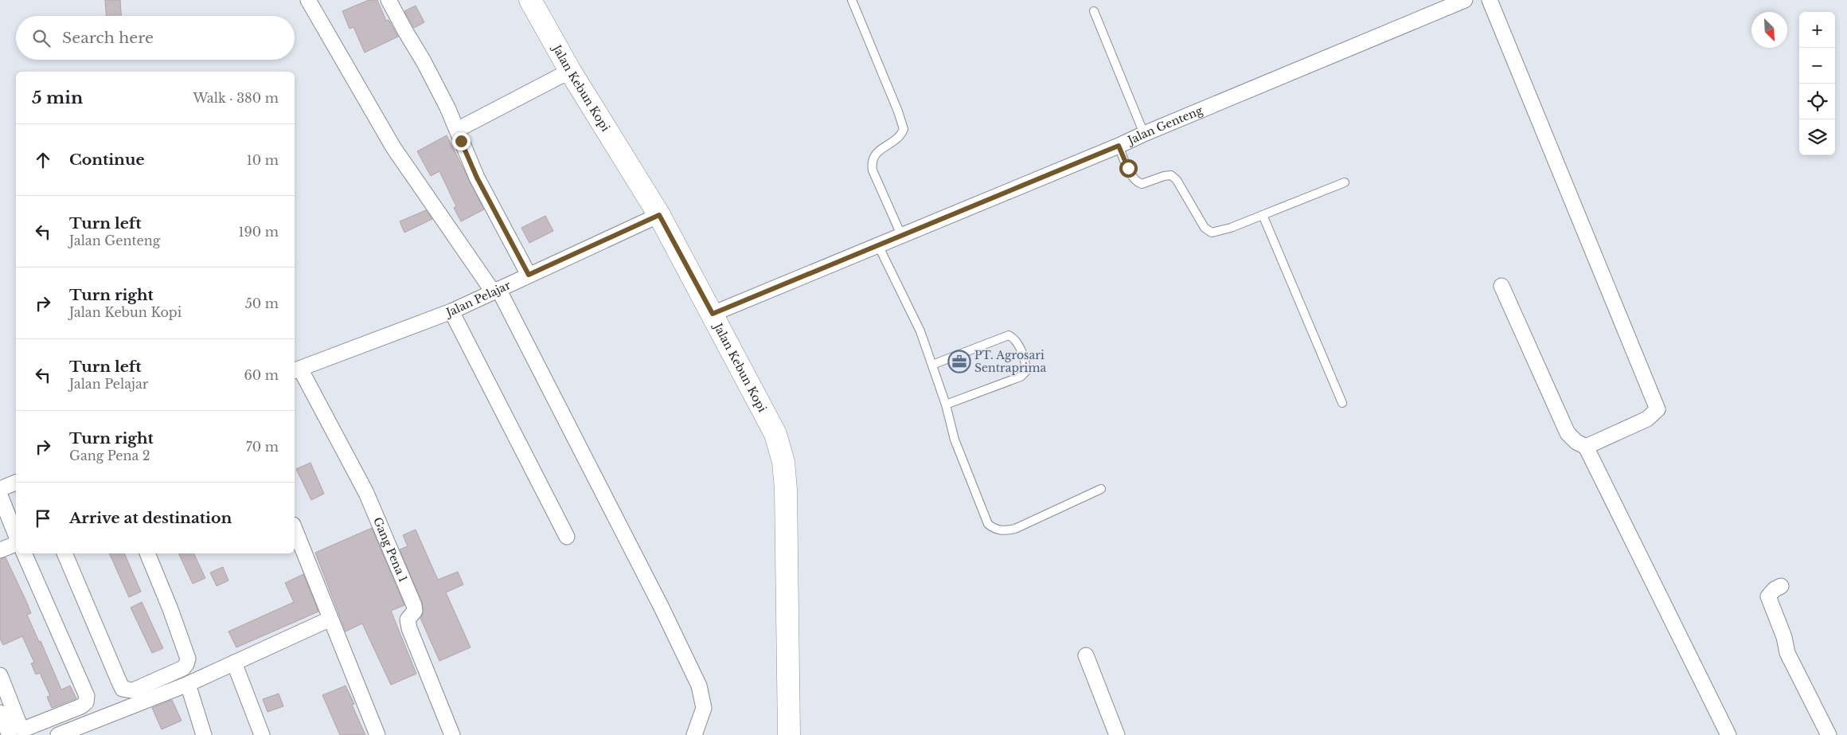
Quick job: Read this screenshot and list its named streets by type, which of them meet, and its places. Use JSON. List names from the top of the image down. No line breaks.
{"streets":{"main road":["Jalan Kebun Kopi"],"street":["Jalan Genteng","Jalan Pelajar","Gang Pena 1"]},"crossings":[["Jalan Kebun Kopi","Jalan Genteng"],["Jalan Kebun Kopi","Jalan Pelajar"],["Jalan Pelajar","Gang Pena 1"]],"places":{"office":["PT. Agrosari Sentraprima"]},"north":"bottom right","page":{"map_buttons":["+","−"],"search":"Search here","heading":["5 min","Walk · 380 m"],"list":[["Continue","10 m"],["Turn left","Jalan Genteng","190 m"],["Turn right","Jalan Kebun Kopi","50 m"],["Turn left","Jalan Pelajar","60 m"],["Turn right","Gang Pena 2","70 m"],"Arrive at destination"]}}
